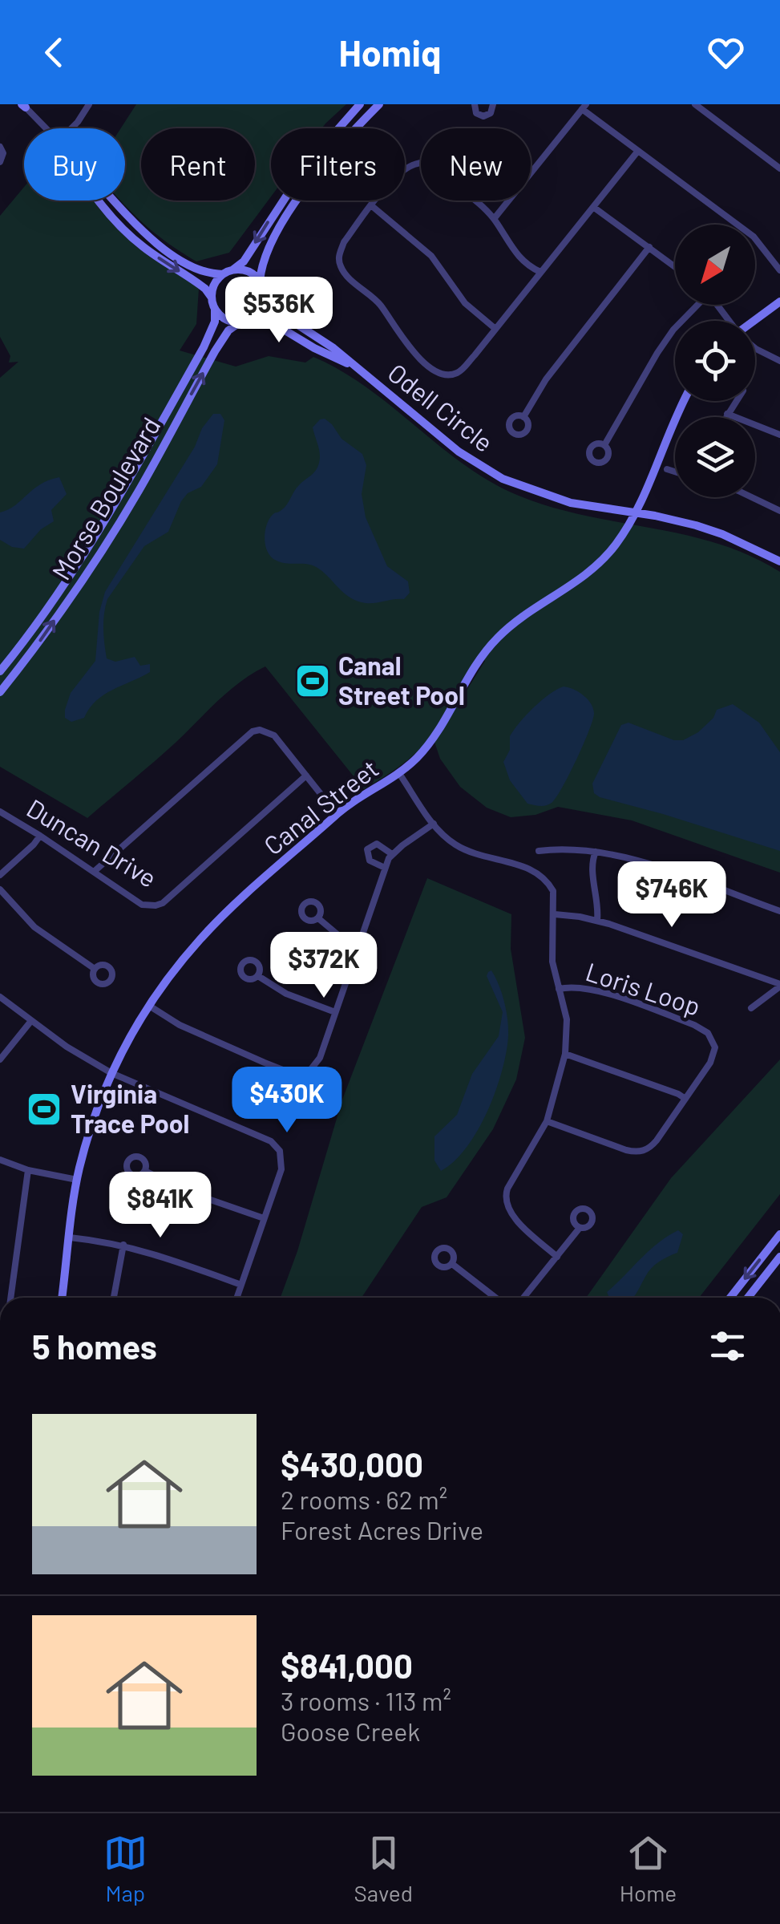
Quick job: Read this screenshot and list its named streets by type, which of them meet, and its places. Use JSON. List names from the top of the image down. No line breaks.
{"streets":{"street":["Odell Circle","Morse Boulevard","Canal Street","Duncan Drive","Loris Loop"]},"crossings":[["Odell Circle","Morse Boulevard"],["Odell Circle","Canal Street"]],"places":{"sports":["Canal Street Pool","Virginia Trace Pool"]},"north":"bottom left","page":{"header":"Homiq","chip":["Buy","Rent","Filters","New"],"price":["$536K","$746K","$372K","$430K","$841K"],"heading":"5 homes","list":[{"name":"$430,000","note":"2 rooms · 62 m² · Forest Acres Drive"},{"name":"$841,000","note":"3 rooms · 113 m² · Goose Creek"}],"tabs":["Map","Saved","Home"]}}
